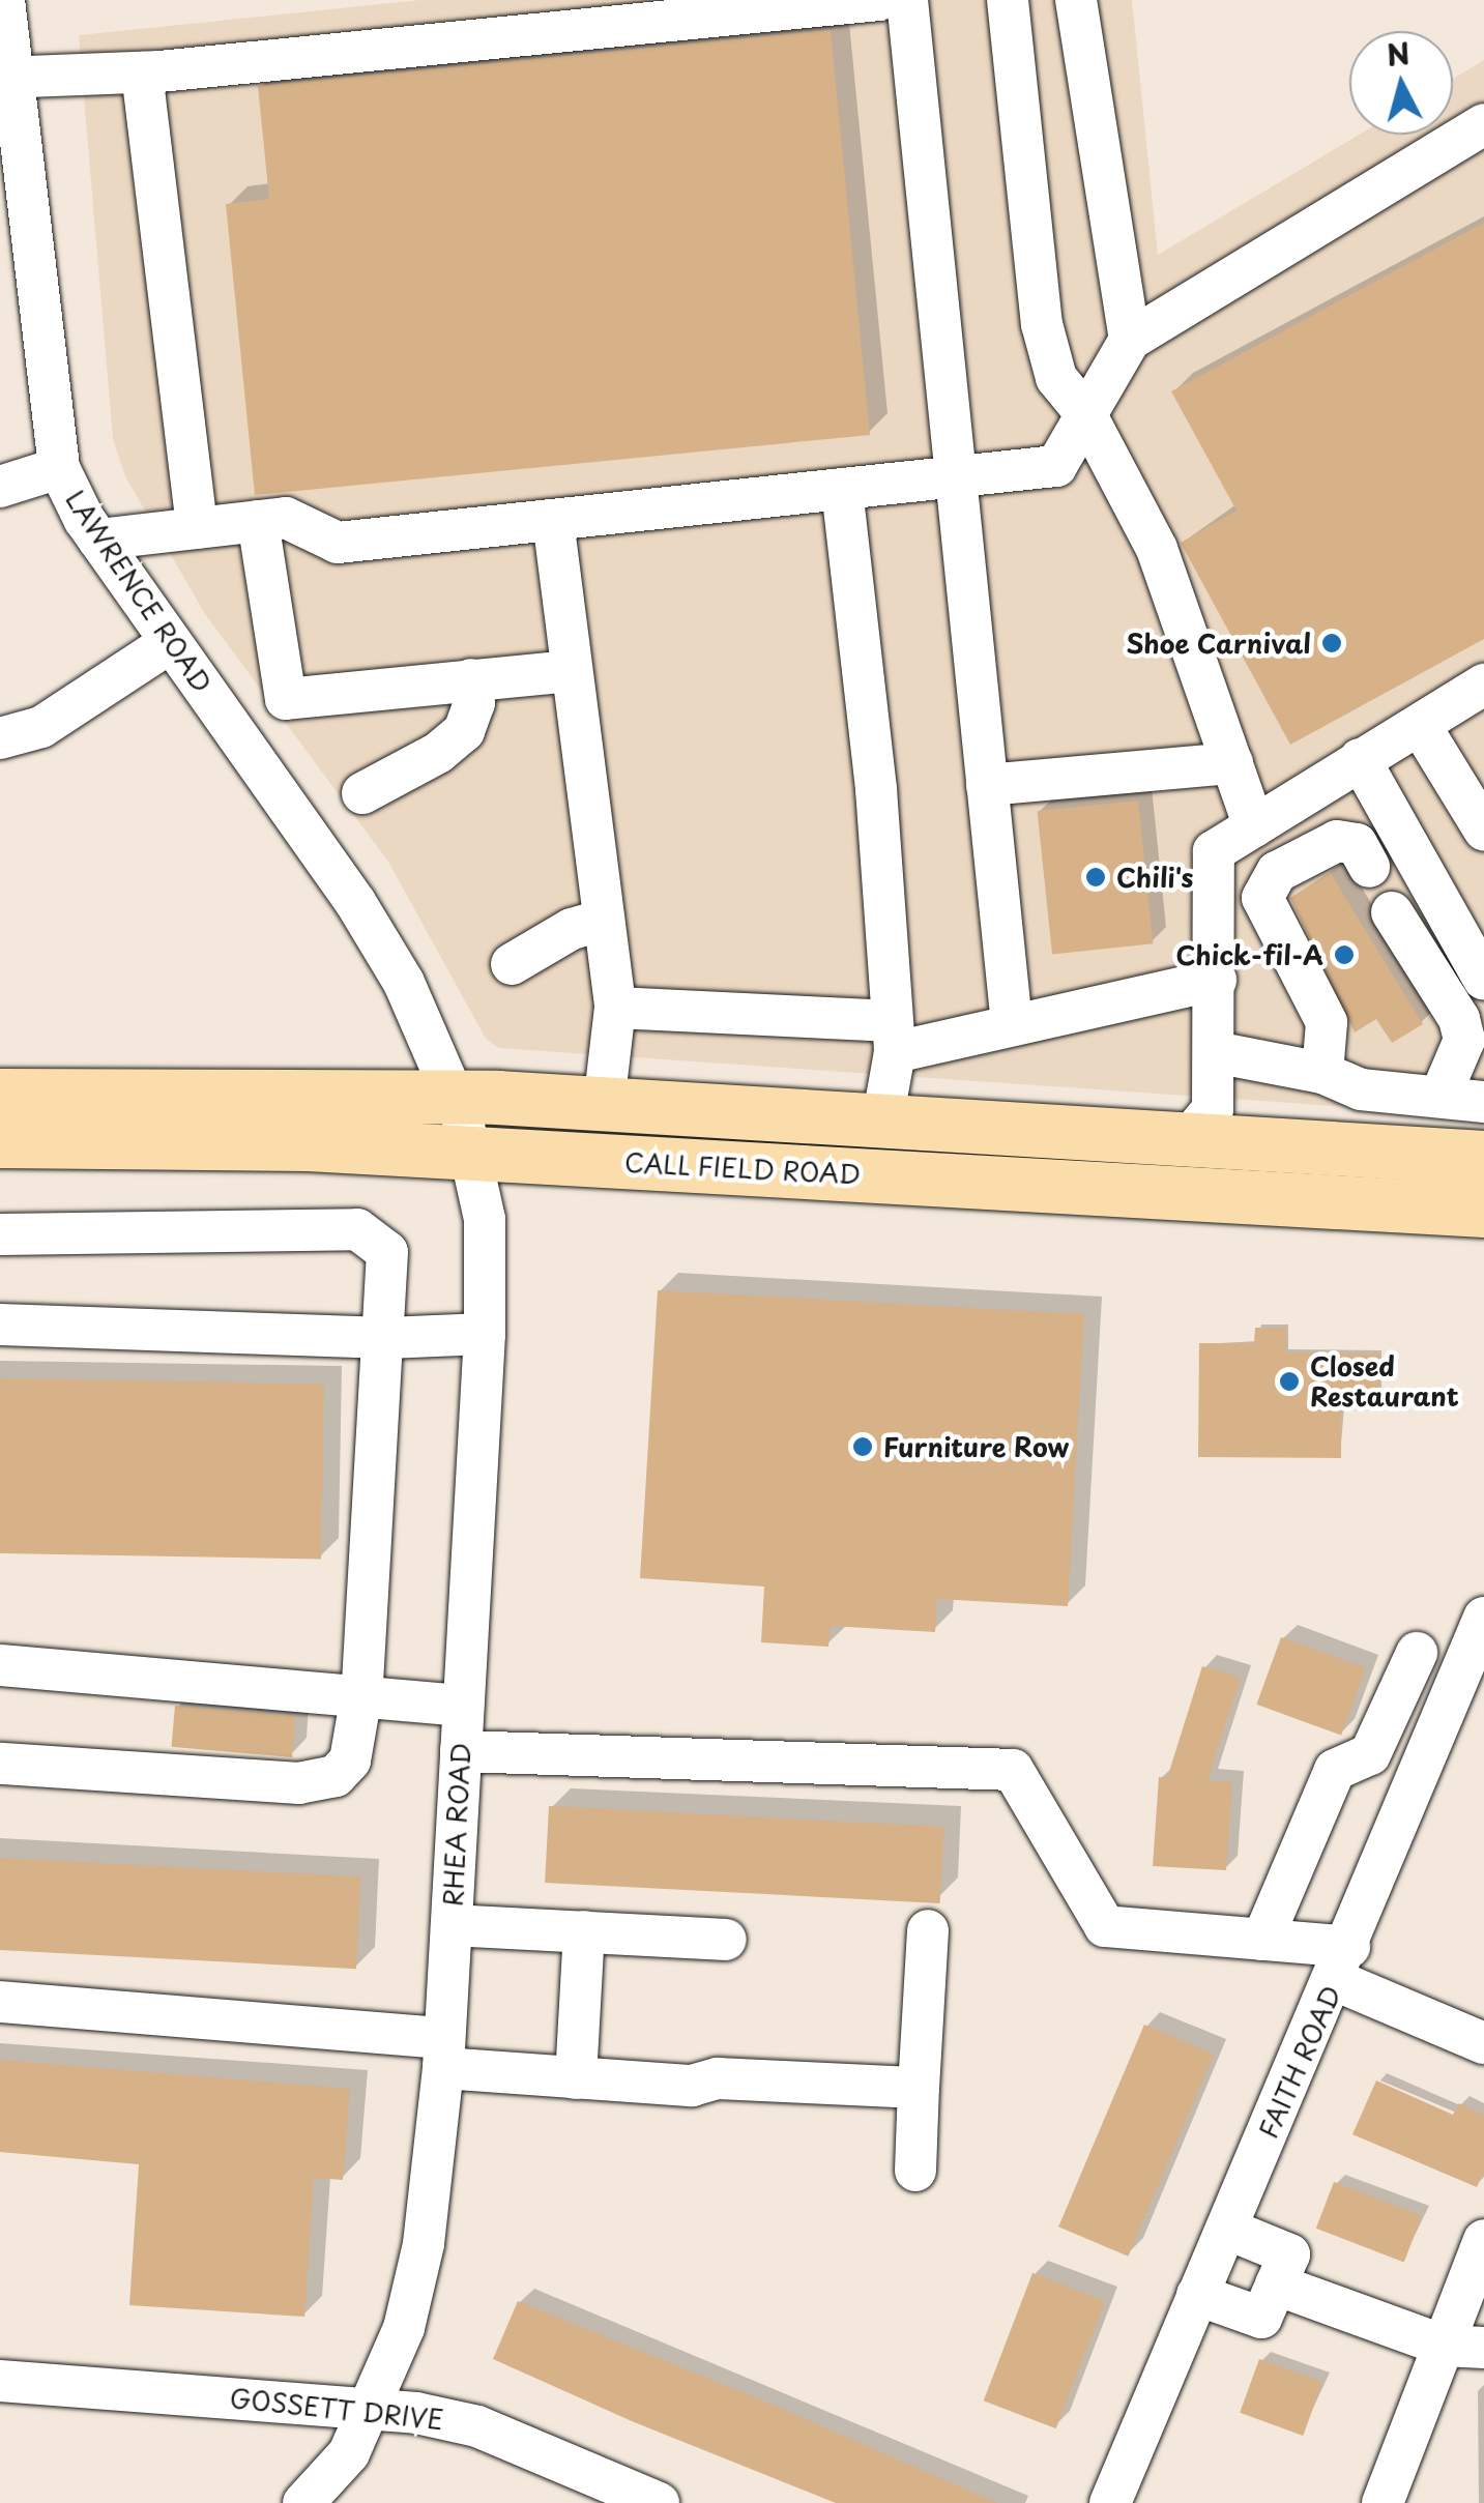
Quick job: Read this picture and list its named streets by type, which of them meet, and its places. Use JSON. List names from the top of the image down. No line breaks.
{"streets":{"main road":["CALL FIELD ROAD"],"street":["LAWRENCE ROAD","RHEA ROAD","FAITH ROAD","GOSSETT DRIVE"]},"crossings":[["LAWRENCE ROAD","CALL FIELD ROAD"],["LAWRENCE ROAD","RHEA ROAD"],["CALL FIELD ROAD","RHEA ROAD"],["RHEA ROAD","GOSSETT DRIVE"]],"places":["Shoe Carnival","Chili's","Chick-fil-A","Closed Restaurant","Furniture Row"],"north":"top"}
